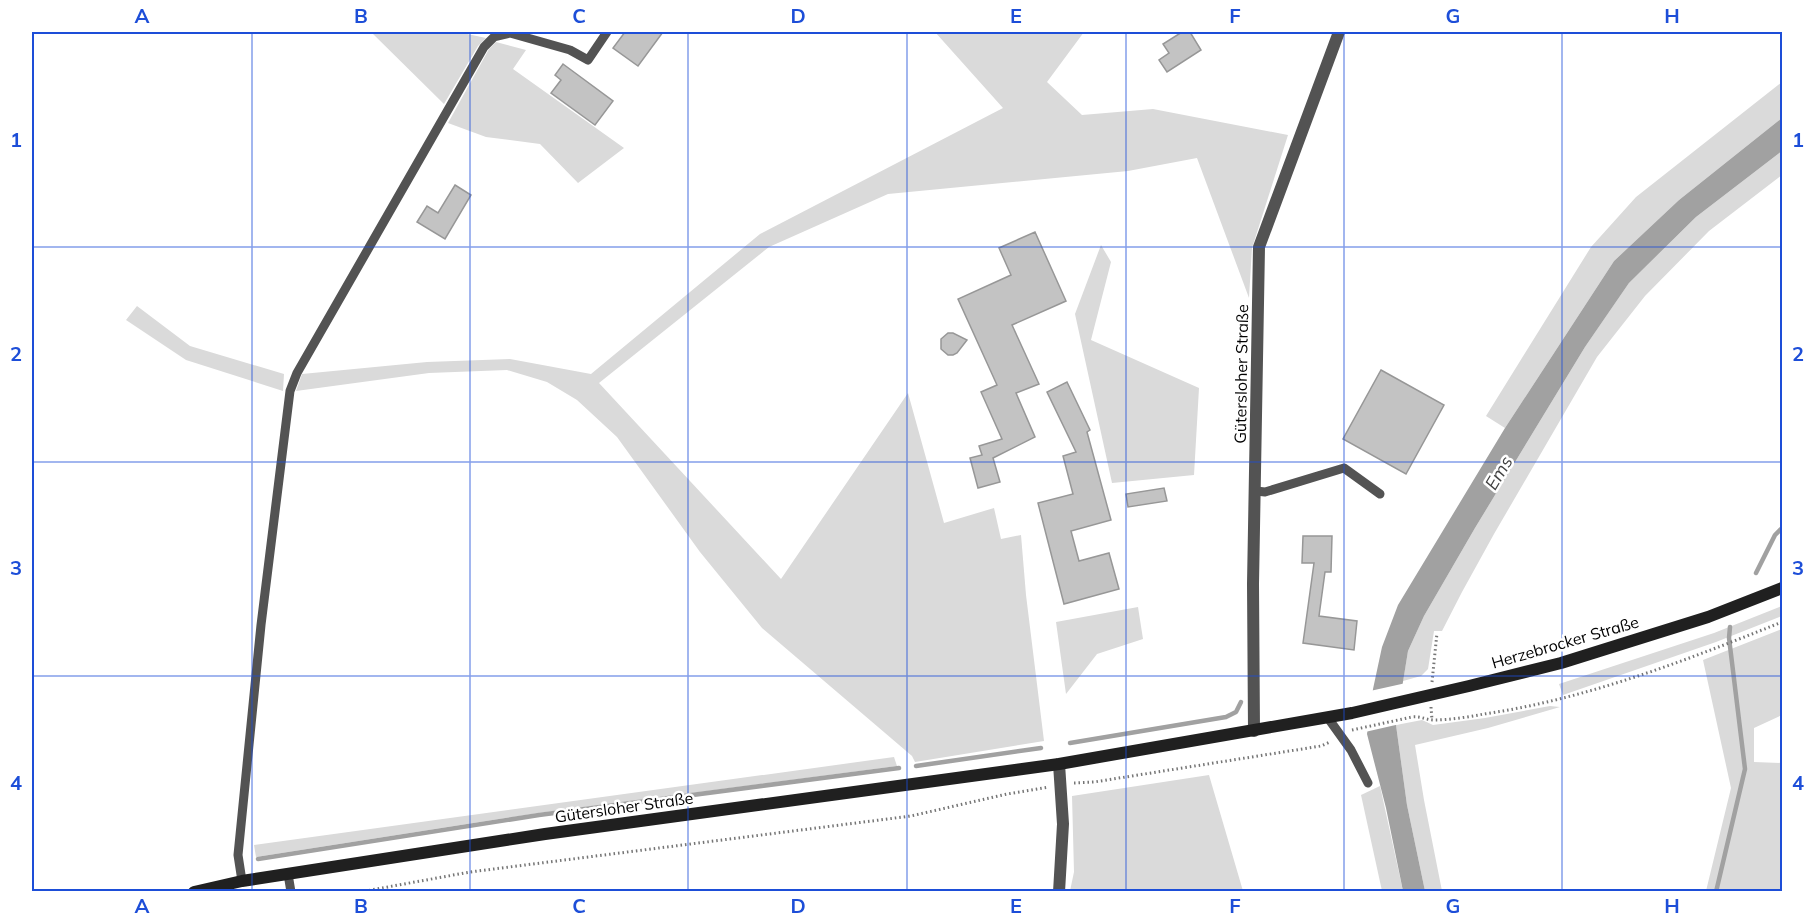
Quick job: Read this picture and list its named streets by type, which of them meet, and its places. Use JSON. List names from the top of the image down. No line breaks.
{"streets":{"main road":["Gütersloher Straße","Herzebrocker Straße"]},"crossings":[["Gütersloher Straße","Herzebrocker Straße"]],"water":["Ems"],"grid":{"columns":["A","B","C","D","E","F","G","H"],"rows":["1","2","3","4"]}}
